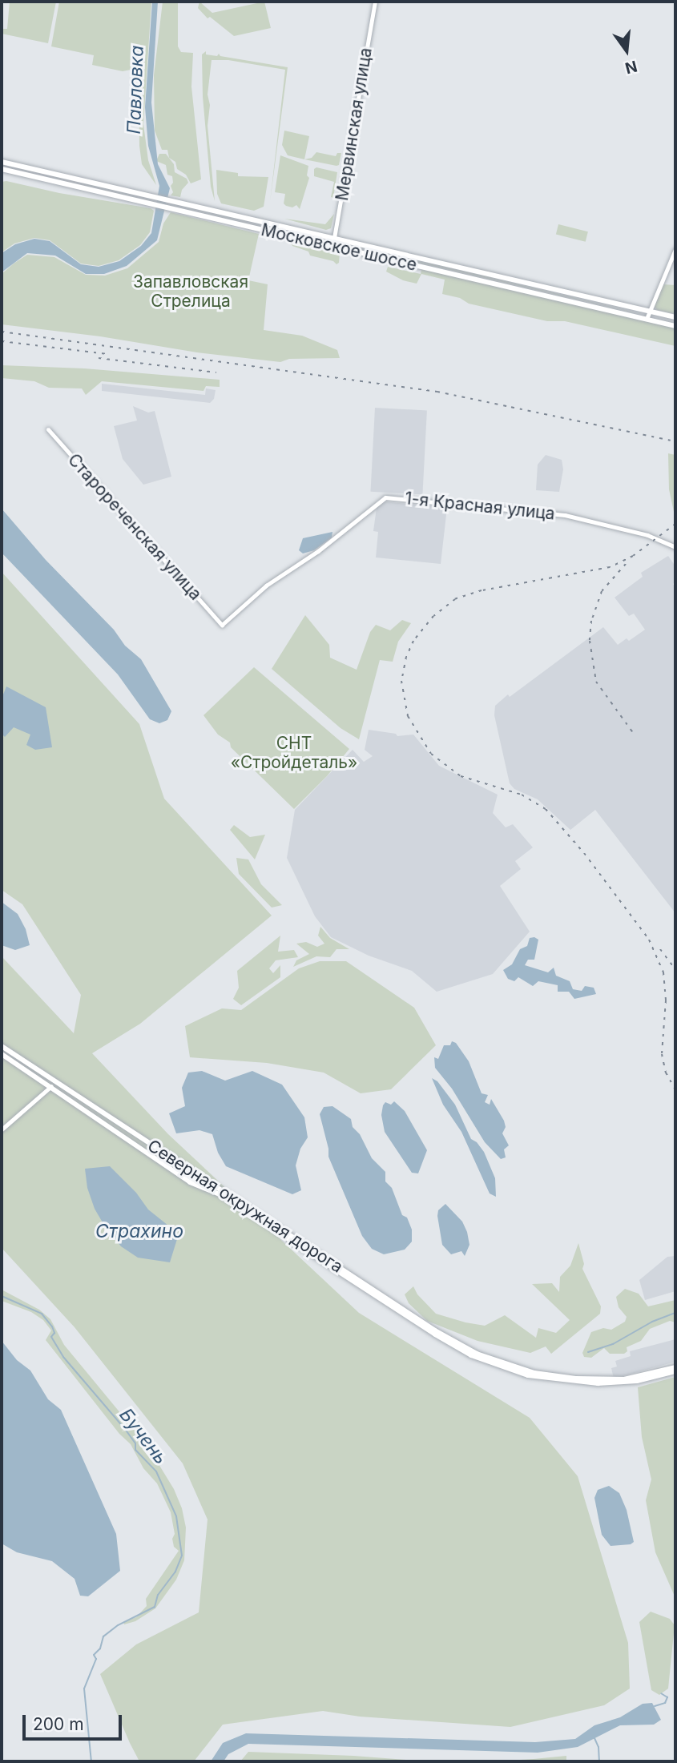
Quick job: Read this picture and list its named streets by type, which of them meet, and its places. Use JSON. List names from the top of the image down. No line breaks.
{"streets":{"main road":["Московское шоссе","Северная окружная дорога"],"street":["Мервинская улица","1-я Красная улица","Старореченская улица"]},"crossings":[["Мервинская улица","Московское шоссе"],["1-я Красная улица","Старореченская улица"]],"water":["Павловка","Страхино","Бучень"],"parks":["Запавловская Стрелица","СНТ «Стройдеталь»"],"scale_bar":"200 m","north":"bottom"}
